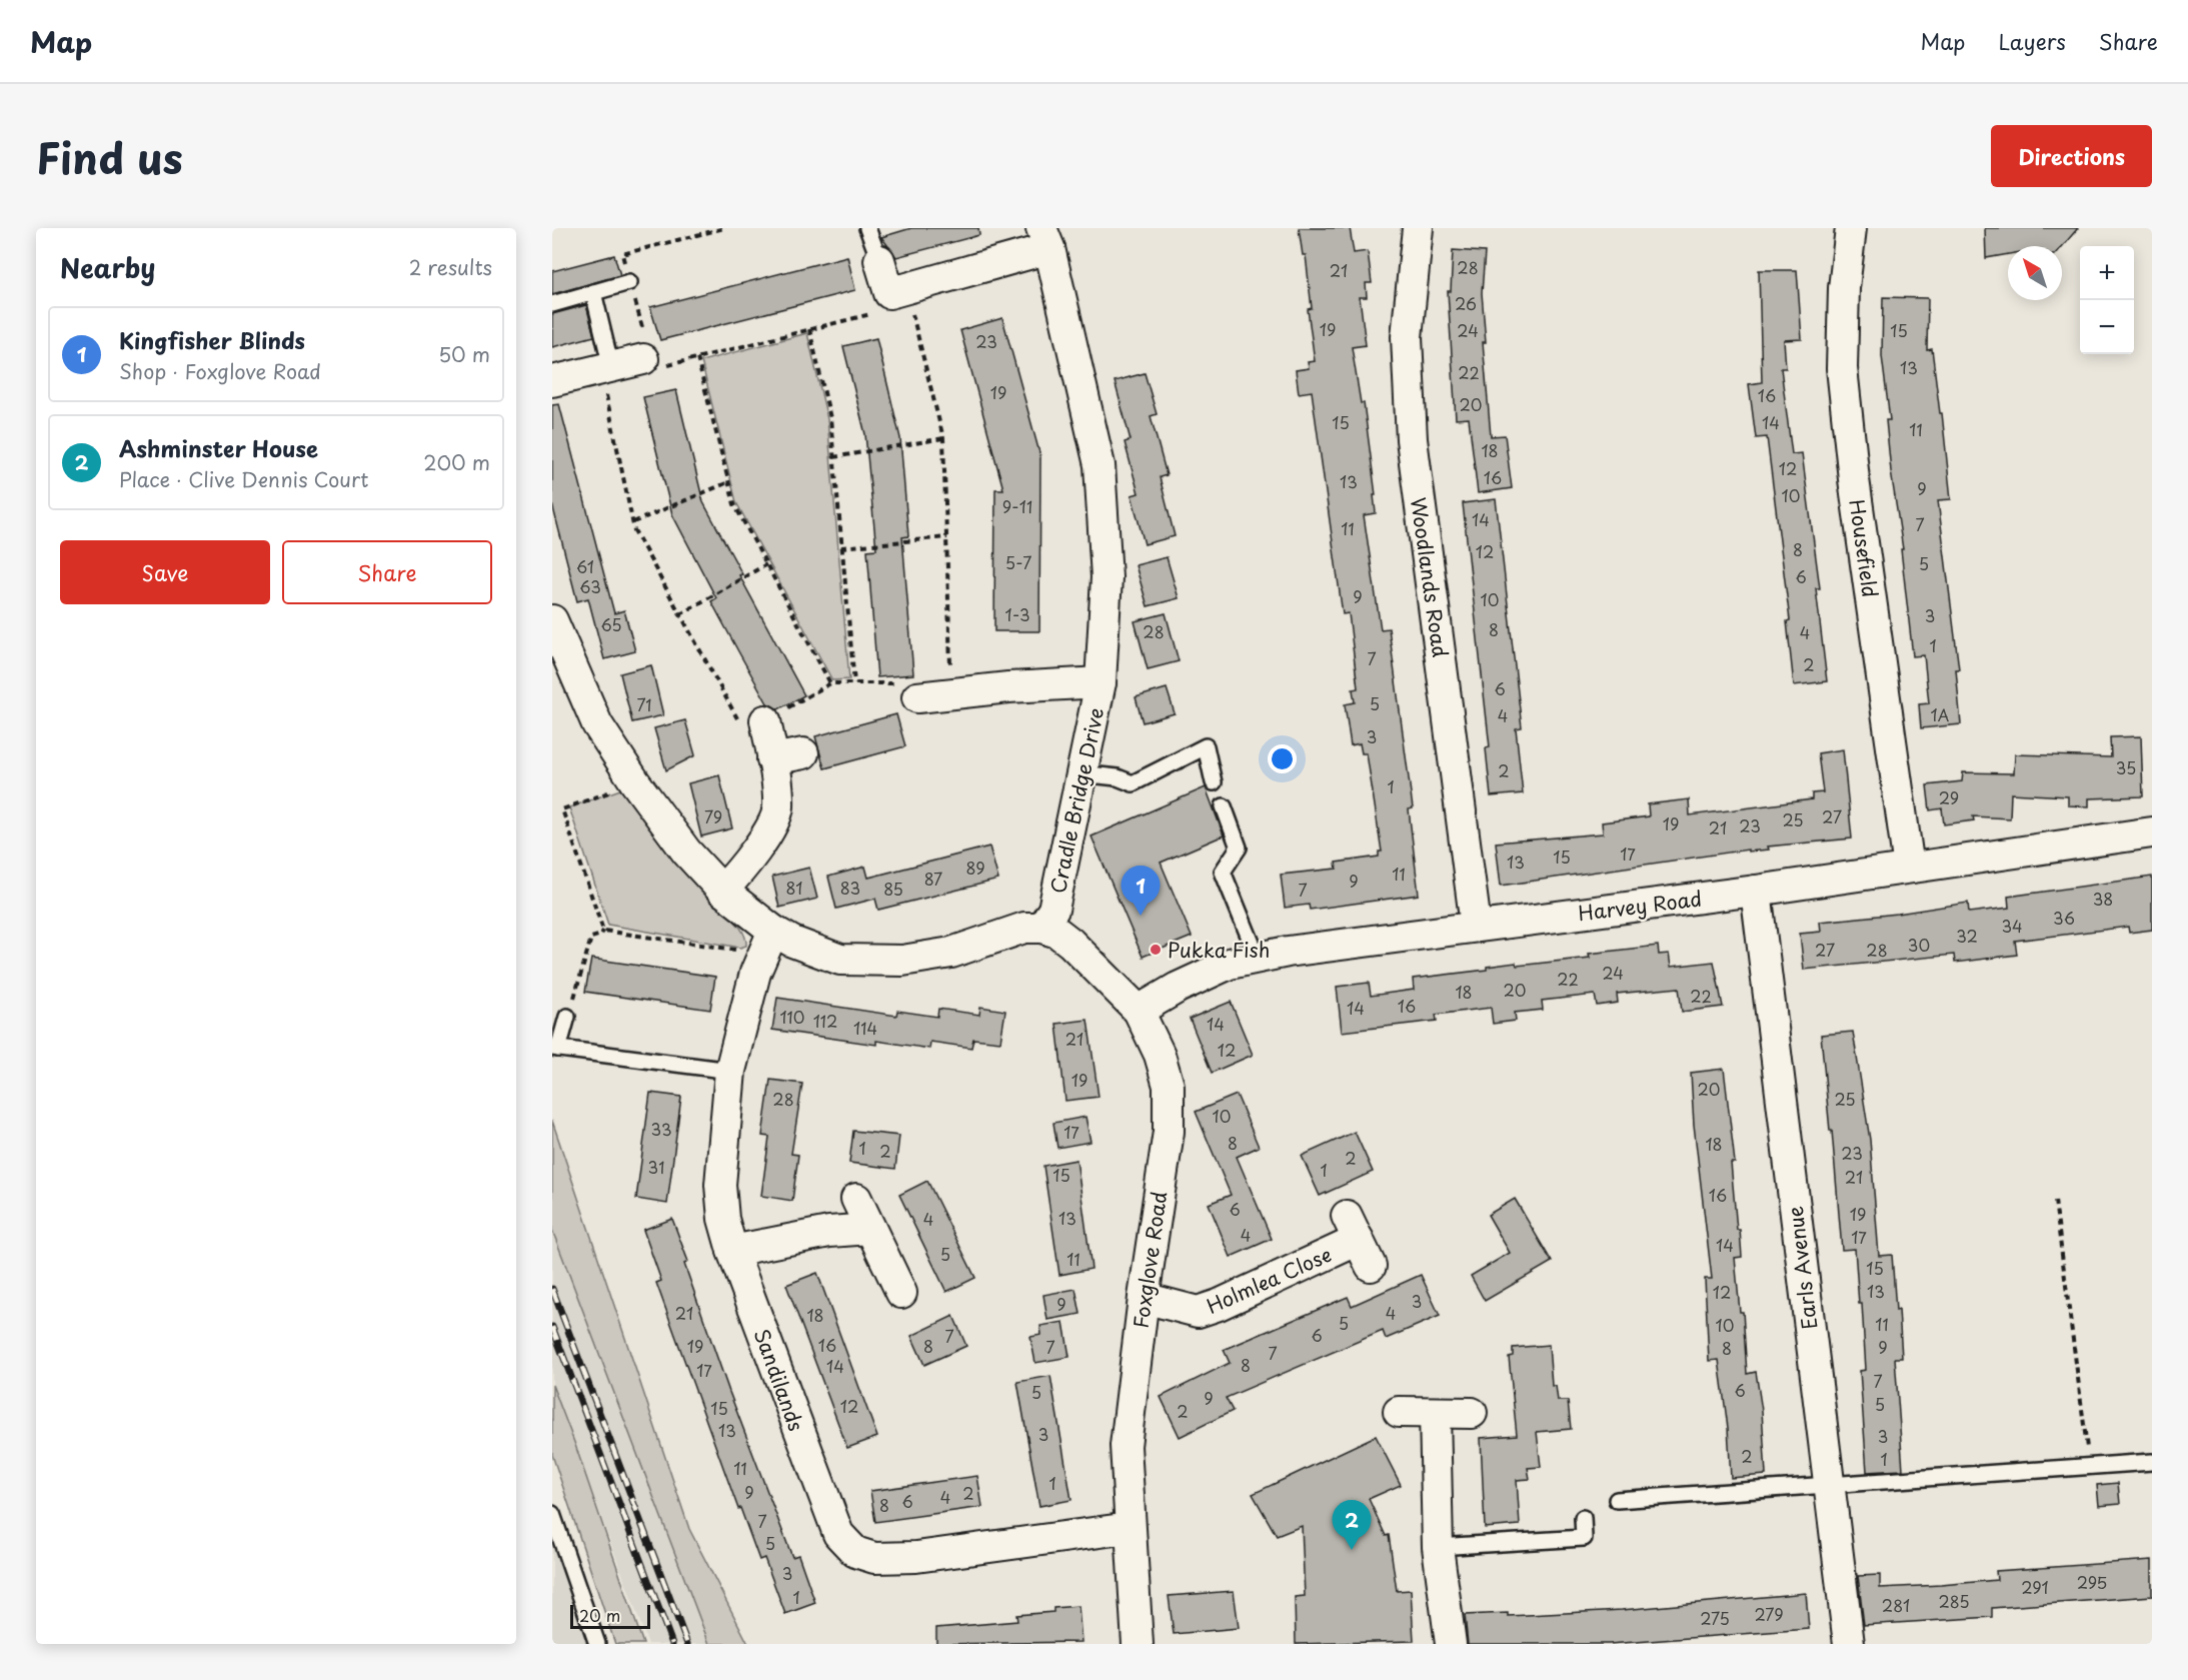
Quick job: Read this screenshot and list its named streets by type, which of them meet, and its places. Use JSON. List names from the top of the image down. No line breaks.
{"streets":{"street":["Housefield","Woodlands Road","Cradle Bridge Drive","Harvey Road","Foxglove Road","Earls Avenue","Holmlea Close","Sandilands"]},"crossings":[["Housefield","Harvey Road"],["Woodlands Road","Harvey Road"],["Cradle Bridge Drive","Foxglove Road"],["Harvey Road","Foxglove Road"],["Harvey Road","Earls Avenue"],["Foxglove Road","Holmlea Close"],["Foxglove Road","Sandilands"]],"places":["Pukka Fish"],"house_numbers":["28","21","26","19","24","15","23","13","22","19","16","20","15","14","11","18","12","16","13","9","10","9-11","14","7","11","8","12","5-7","5","61","6","63","9","10","1-3","3","65","8","28","4","1","7","2","6","5","71","1A","4","3","35","2","1","29","79","27","25","19","23","21","17","15","13","89","11","87","9","81","83","85","7","38","36","34","32","30","27","28","24","22","20","18","22","16","14","110","112","14","114","21","12","19","20","28","25","10","33","17","8","18","1","2","23","2","31","1","15","21","16","6","19","13","4","4","17","14","5","11","15","13","12","3","9","21","4","18","5","11","10","6","7","16","19","8","7","9","8","7","8","14","17","7","6","5","9","5","12","15","2","13","3","3","2","1","11","1","9","2","4","6","8","7","5","3","295","291","1","285","281","279","275"],"scale_bar":"20 m","north":"top left","page":{"header":"Map","nav":["Map","Layers","Share"],"title":"Find us","buttons":["Directions",["Save","Share"]],"heading":["Nearby","2 results"],"map_buttons":["+","−"],"list":[{"mark":"1","name":"Kingfisher Blinds","note":"Shop · Foxglove Road","value":"50 m"},{"mark":"2","name":"Ashminster House","note":"Place · Clive Dennis Court","value":"200 m"}],"pins":["1","2"],"scale":"20 m"}}
